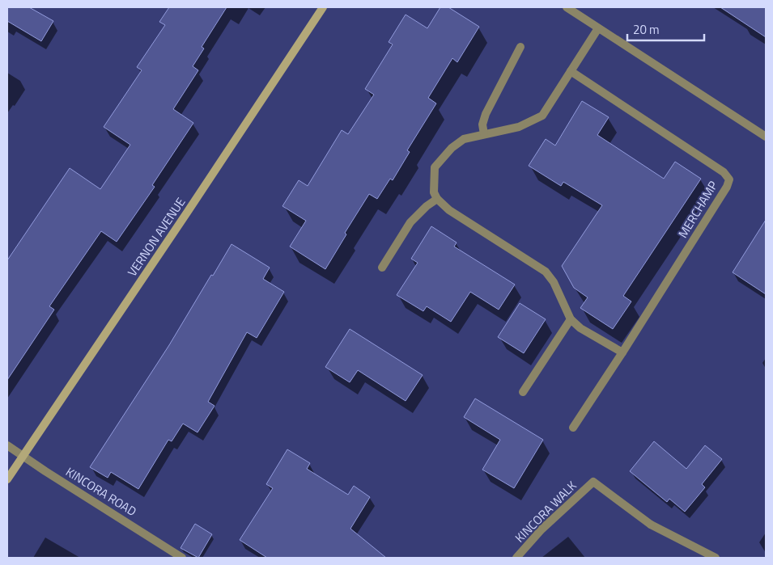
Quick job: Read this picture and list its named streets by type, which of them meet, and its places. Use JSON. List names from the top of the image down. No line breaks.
{"streets":{"main road":["VERNON AVENUE"],"street":["MERCHAMP","KINCORA ROAD","KINCORA WALK"]},"crossings":[["VERNON AVENUE","KINCORA ROAD"]],"scale_bar":"20 m"}
